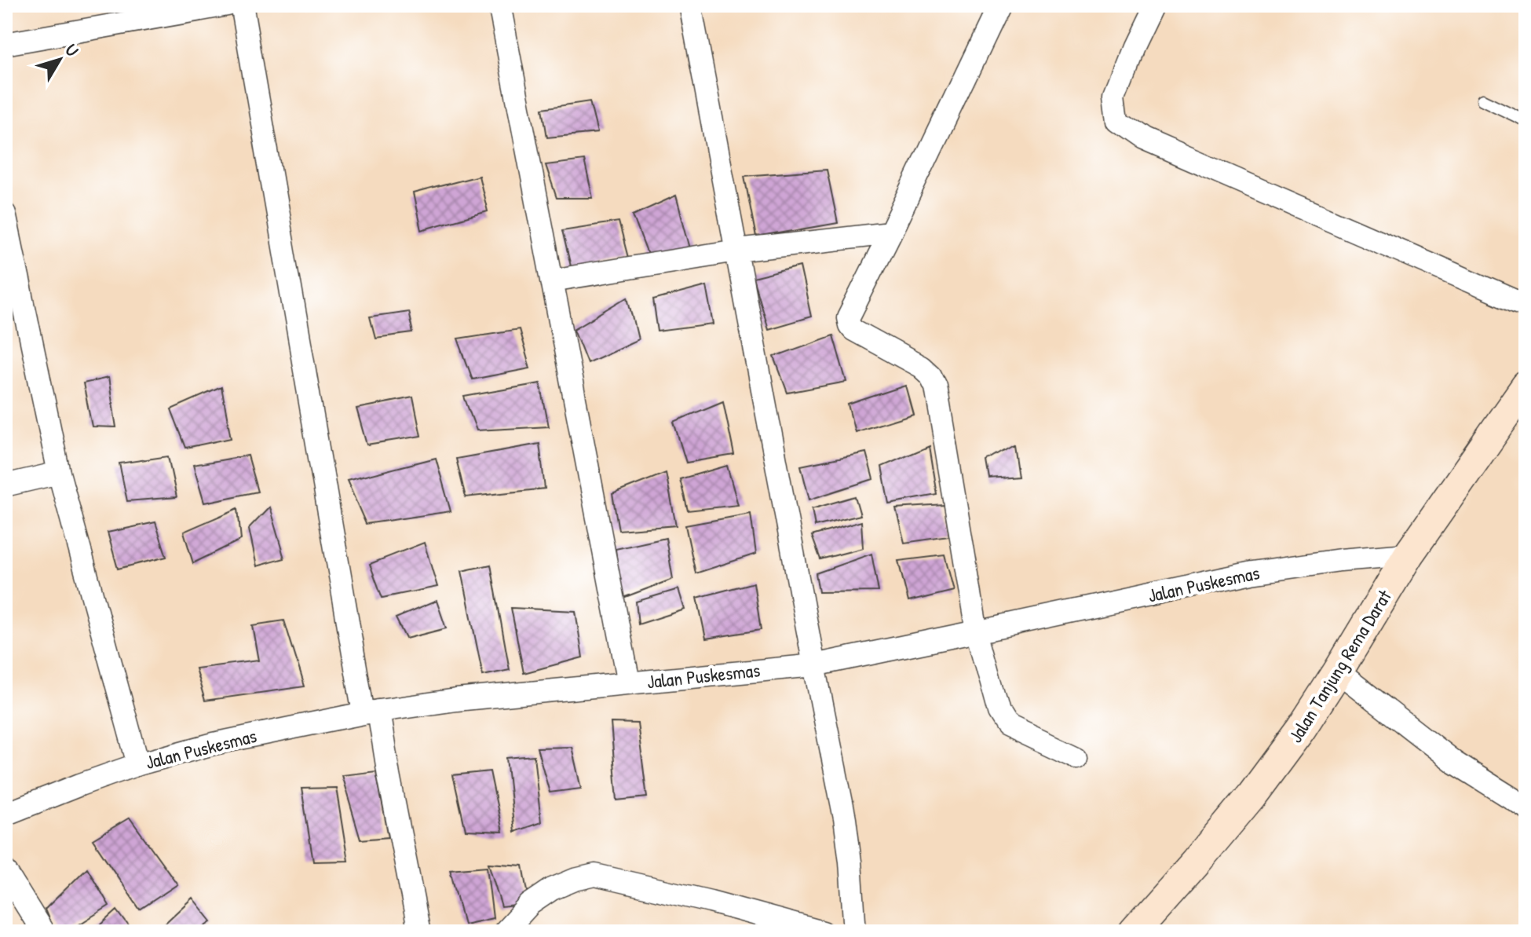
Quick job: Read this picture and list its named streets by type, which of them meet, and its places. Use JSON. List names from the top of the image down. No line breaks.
{"streets":{"street":["Jalan Puskesmas","Jalan Tanjung Rema Darat"]},"crossings":[["Jalan Puskesmas","Jalan Tanjung Rema Darat"]],"north":"top right"}
